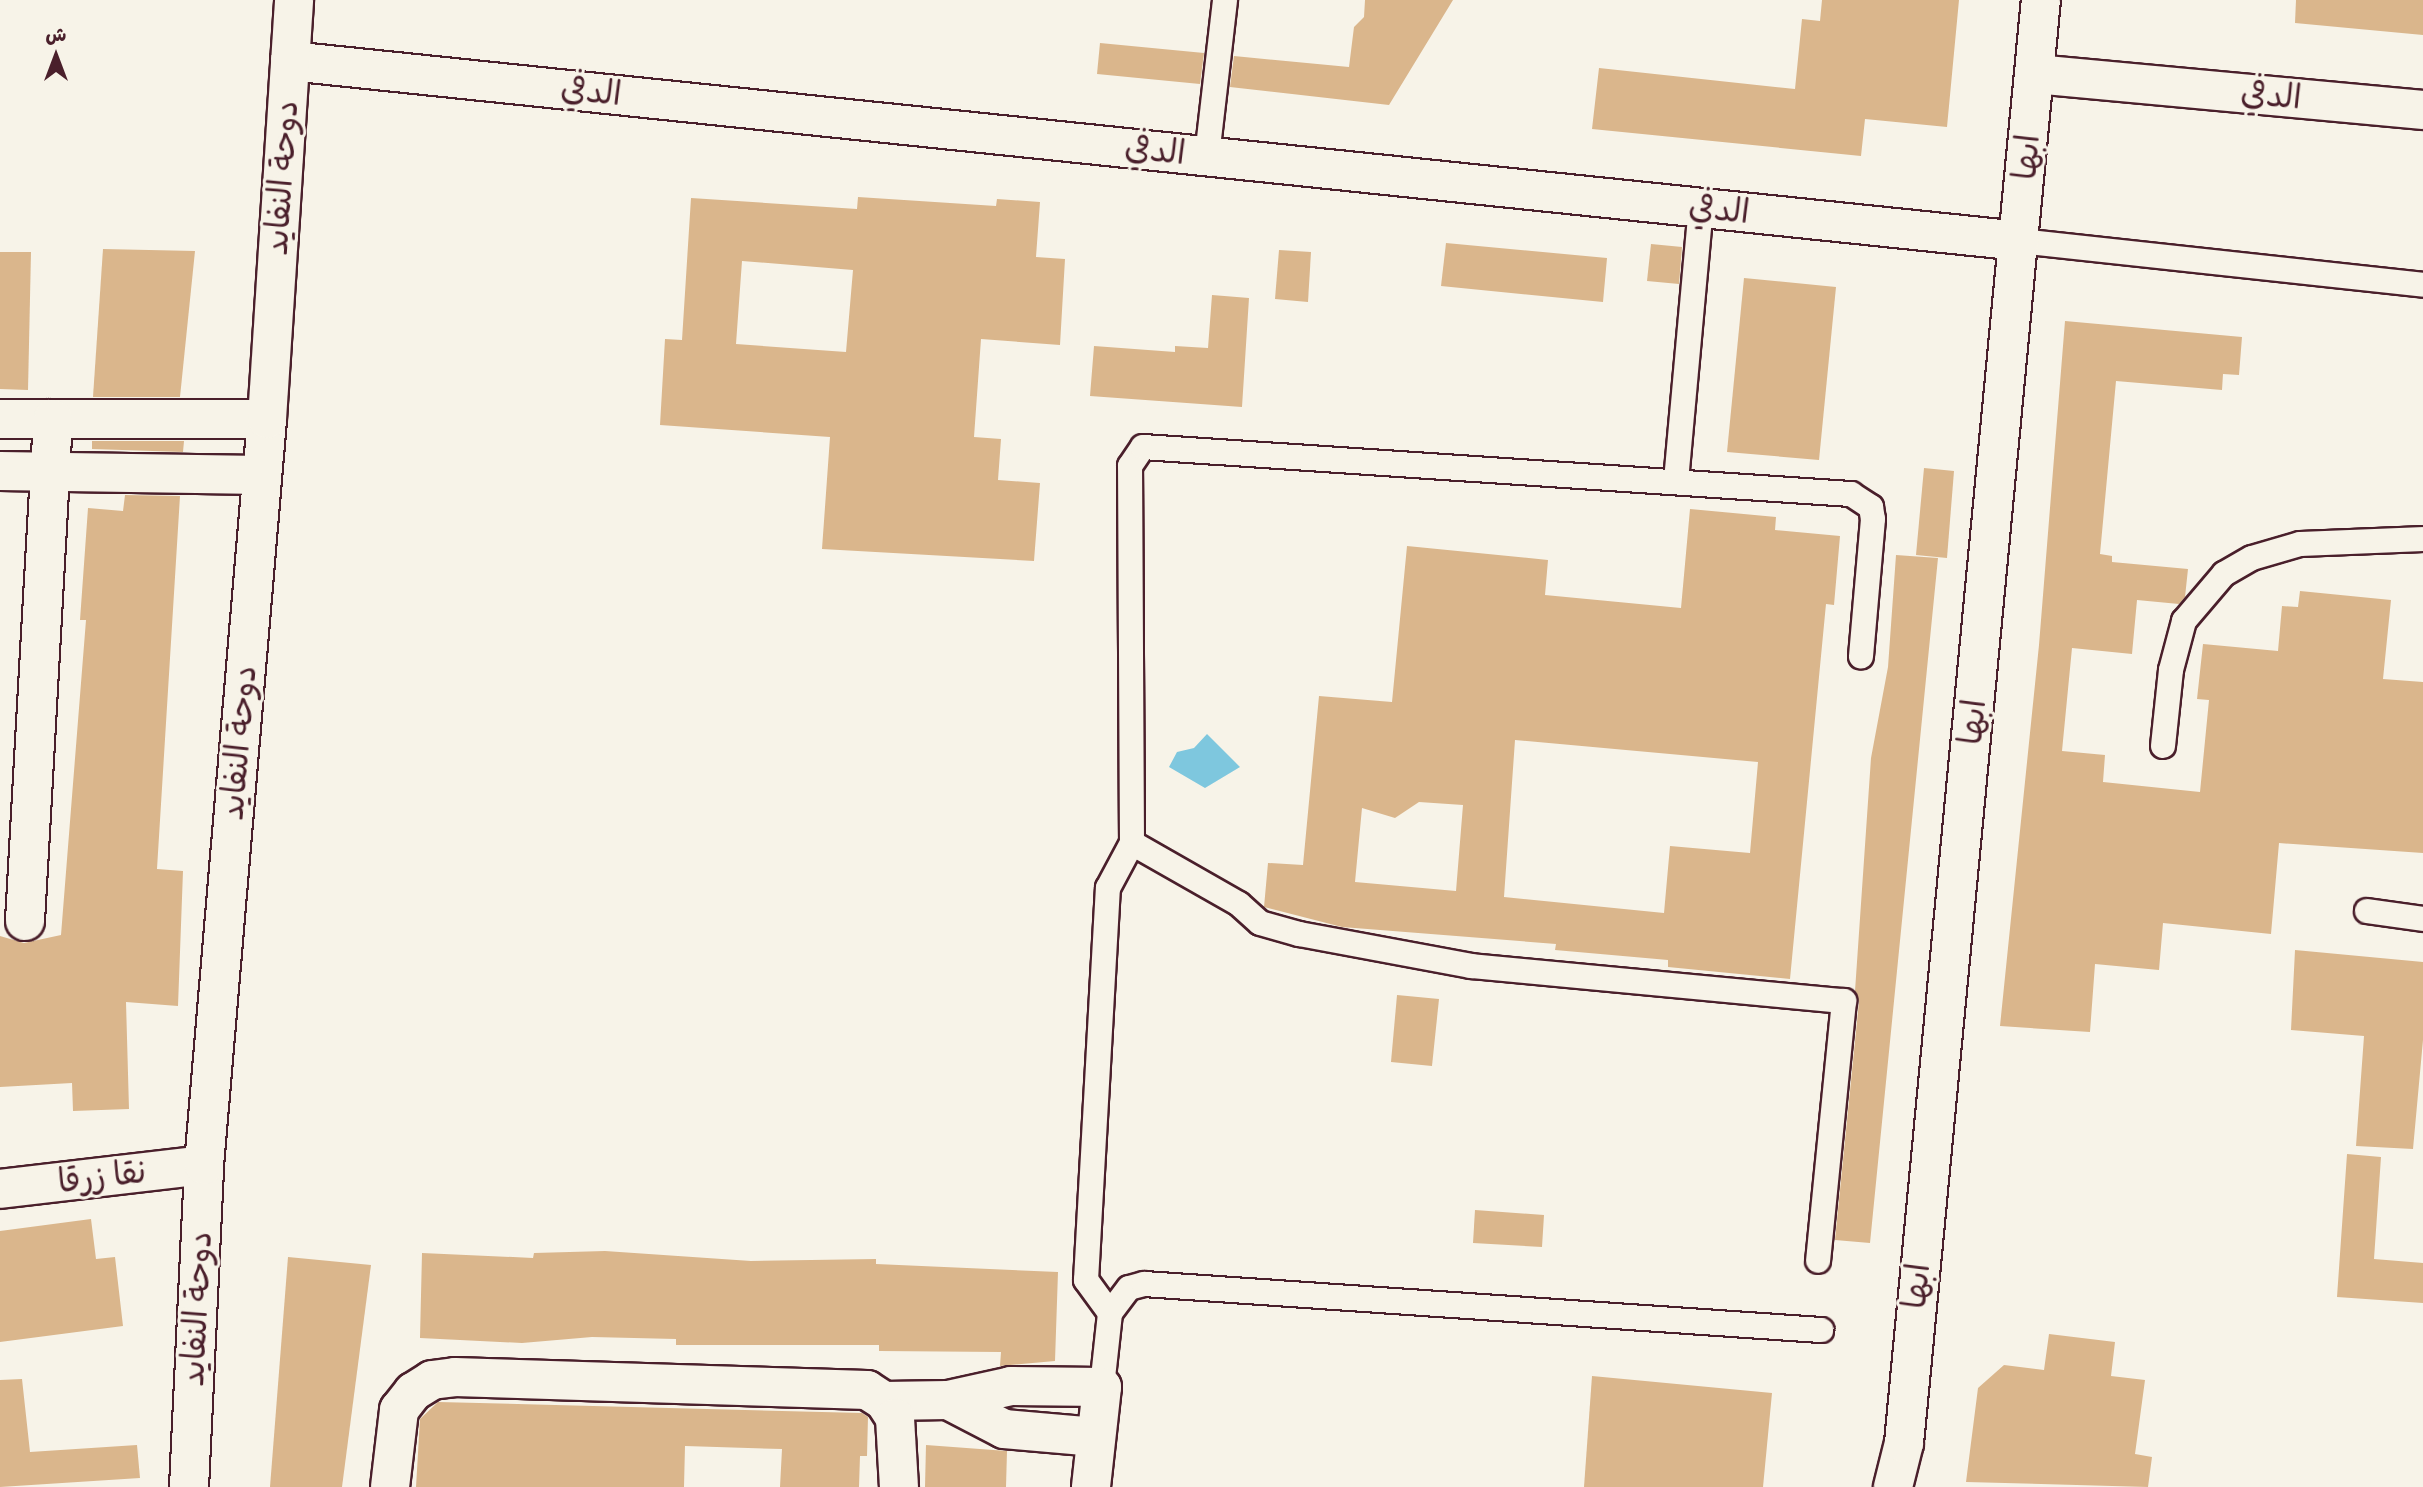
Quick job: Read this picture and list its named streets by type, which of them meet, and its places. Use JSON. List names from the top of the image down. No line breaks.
{"streets":{"street":["الدفي","ابها","دوحة النفايد","نقا زرقا"]},"crossings":[["الدفي","ابها"],["الدفي","دوحة النفايد"],["دوحة النفايد","نقا زرقا"]],"north":"top"}
